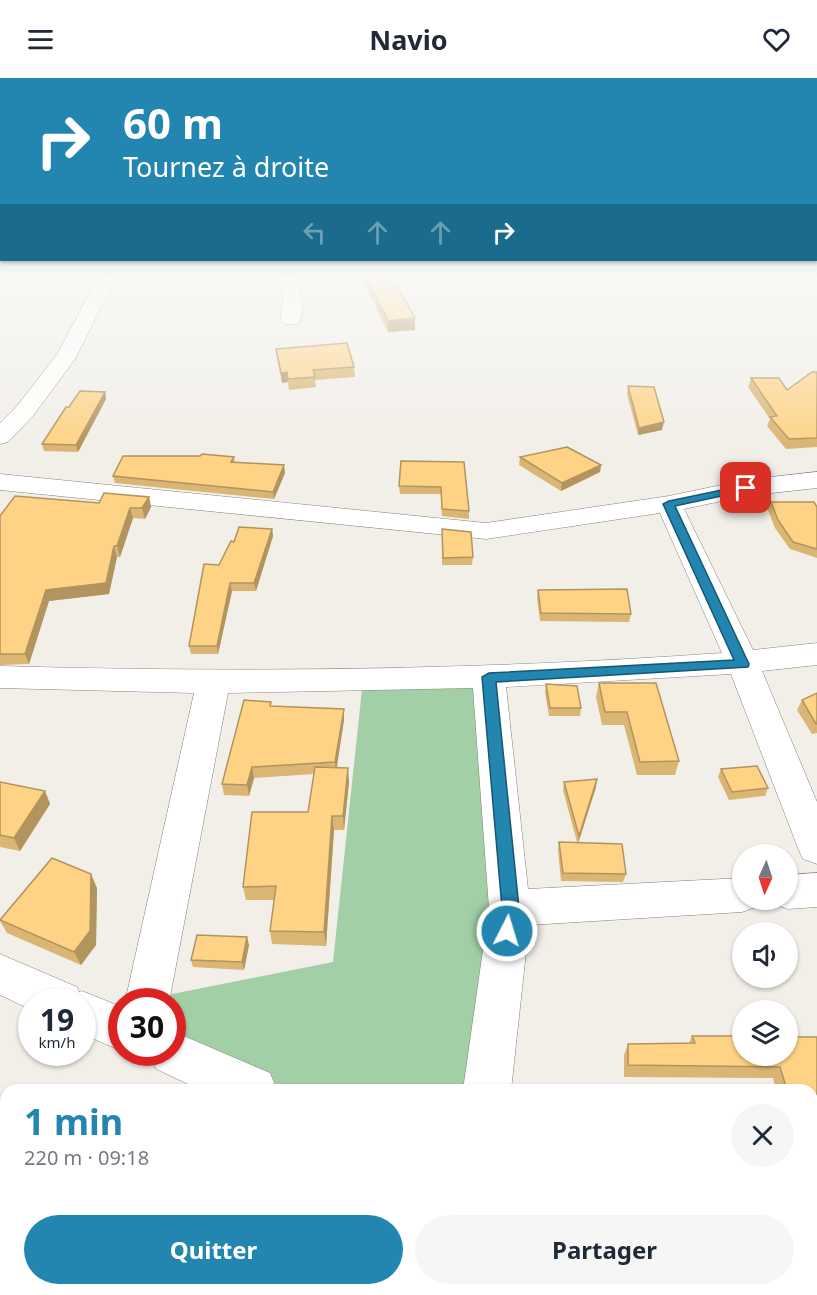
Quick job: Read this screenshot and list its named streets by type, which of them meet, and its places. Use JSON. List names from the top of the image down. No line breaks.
{"north":"bottom","page":{"header":"Navio","turn":["60 m","Tournez à droite"],"speed":"19 km/h","limit":"30","heading":["1 min","220 m · 09:18"],"buttons":["Quitter","Partager"]}}
